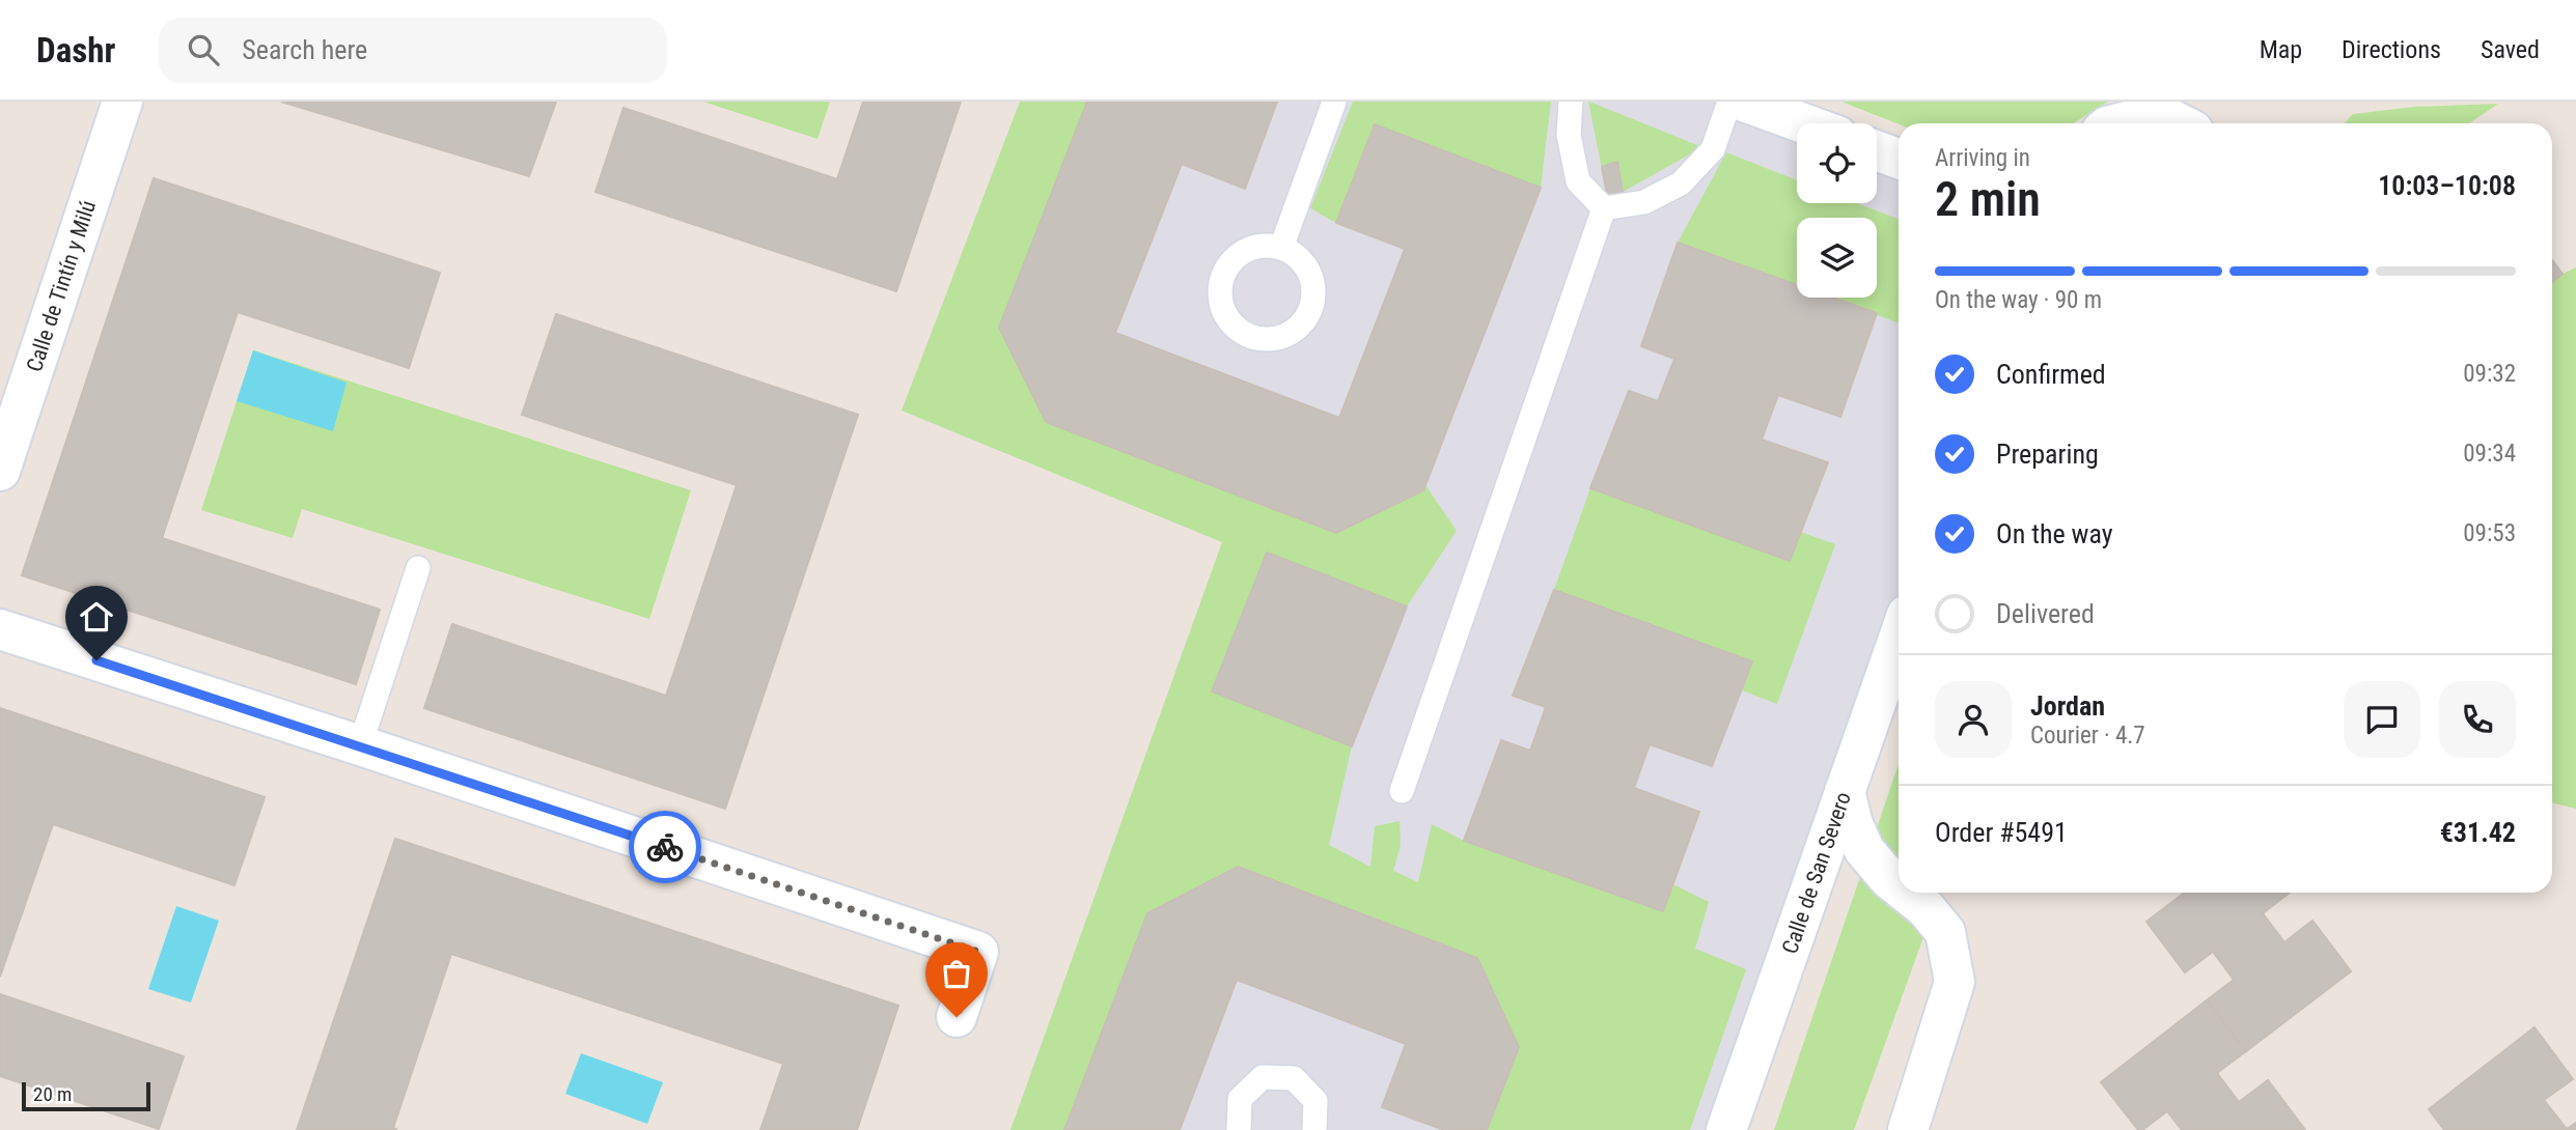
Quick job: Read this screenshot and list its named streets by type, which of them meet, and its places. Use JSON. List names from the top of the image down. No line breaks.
{"streets":{"street":["Calle de Tintín y Milú","Calle de San Severo"]},"scale_bar":"20 m","page":{"header":"Dashr","search":"Search here","nav":["Map","Directions","Saved"],"heading":["2 min","Arriving in","10:03–10:08"],"panel":["Jordan","Courier · 4.7","Order #5491","€31.42"],"bar":"On the way · 90 m","list":[["Confirmed","09:32"],["Preparing","09:34"],["On the way","09:53"],"Delivered"],"scale":"20 m"}}
